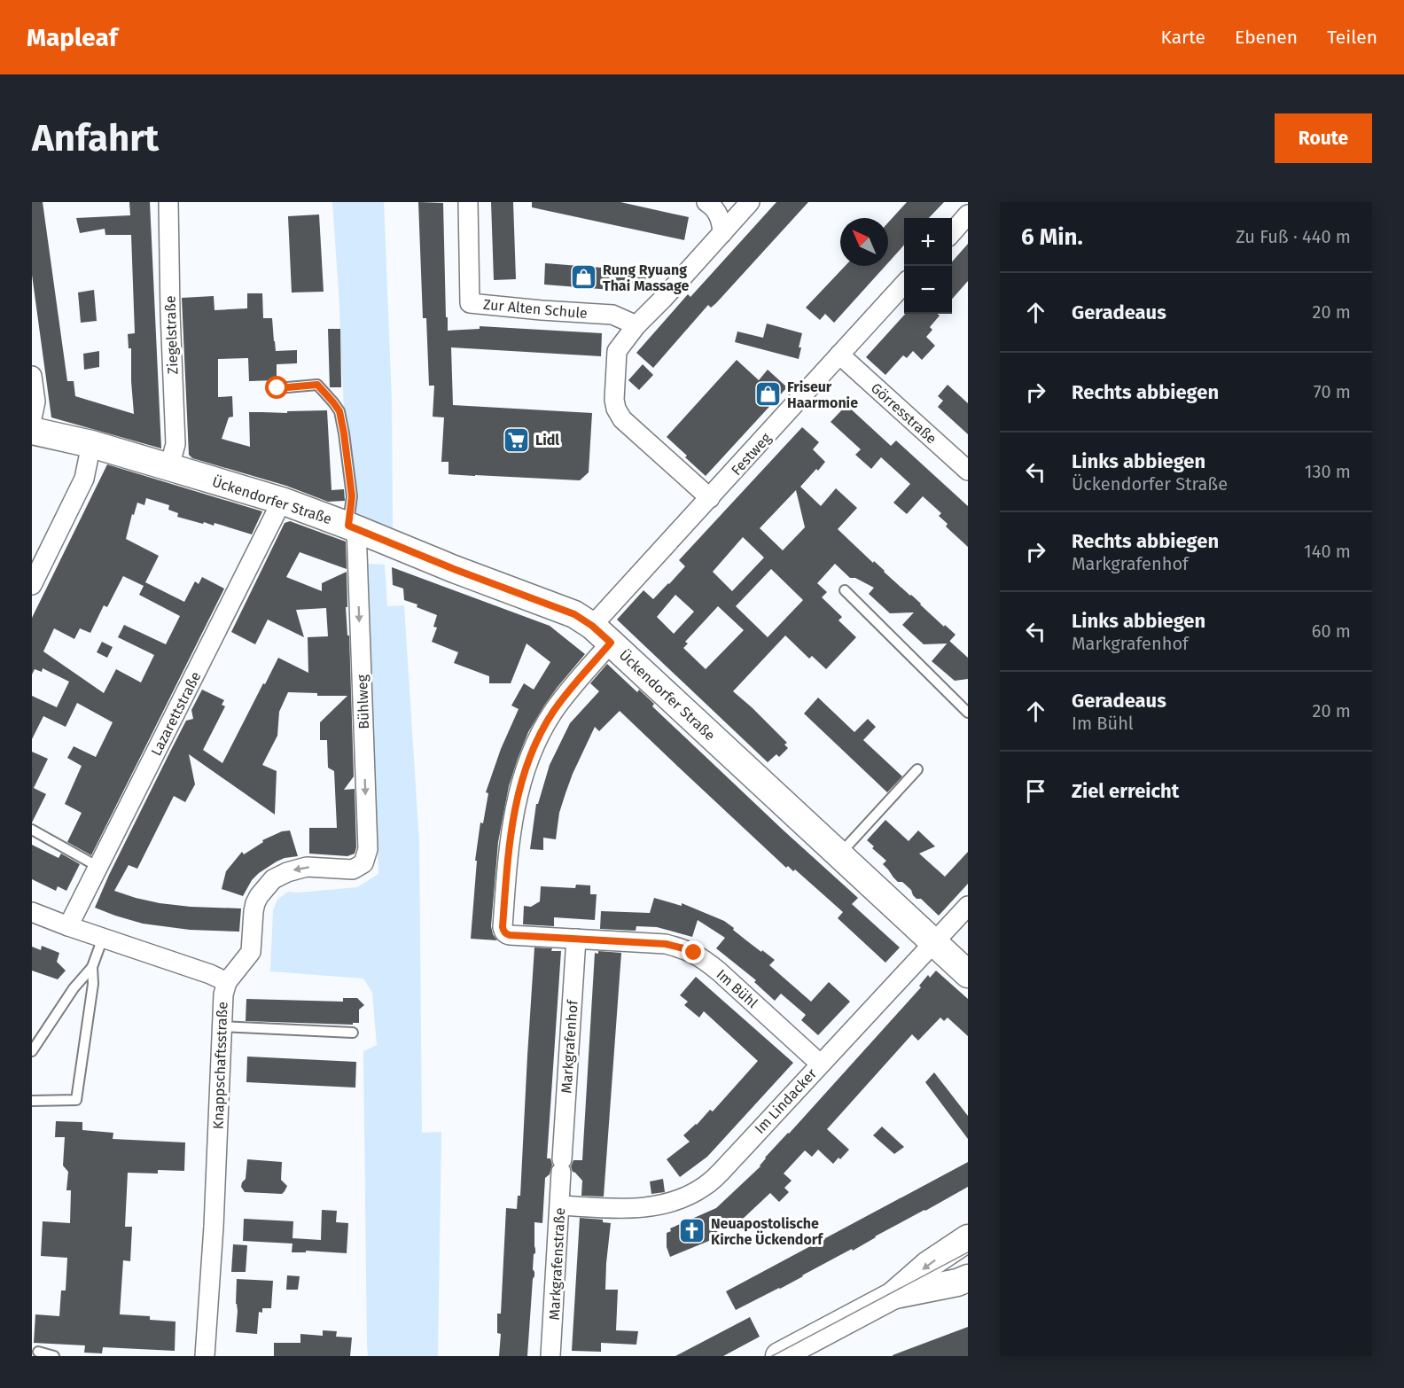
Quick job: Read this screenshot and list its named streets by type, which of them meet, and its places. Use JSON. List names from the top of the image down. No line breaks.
{"streets":{"main road":["Ückendorfer Straße"],"street":["Zur Alten Schule","Ziegelstraße","Görresstraße","Festweg","Bühlweg","Lazarettstraße","Im Bühl","Markgrafenhof","Knappschaftsstraße","Im Lindacker","Markgrafenstraße"]},"crossings":[["Ziegelstraße","Ückendorfer Straße"],["Görresstraße","Festweg"],["Festweg","Ückendorfer Straße"],["Ückendorfer Straße","Bühlweg"],["Ückendorfer Straße","Lazarettstraße"],["Ückendorfer Straße","Im Lindacker"],["Bühlweg","Knappschaftsstraße"],["Lazarettstraße","Knappschaftsstraße"],["Im Bühl","Markgrafenhof"],["Im Bühl","Im Lindacker"],["Markgrafenhof","Markgrafenstraße"],["Im Lindacker","Markgrafenstraße"]],"one_way":["Bühlweg"],"places":{"shop":["Rung Ryuang Thai Massage","Friseur Haarmonie"],"supermarket":["Lidl"],"church":["Neuapostolische Kirche Ückendorf"]},"north":"top left","page":{"header":"Mapleaf","nav":["Karte","Ebenen","Teilen"],"buttons":"Route","title":"Anfahrt","heading":["6 Min.","Zu Fuß · 440 m"],"map_buttons":["+","−"],"list":[["Geradeaus","20 m"],["Rechts abbiegen","70 m"],["Links abbiegen","Ückendorfer Straße","130 m"],["Rechts abbiegen","Markgrafenhof","140 m"],["Links abbiegen","Markgrafenhof","60 m"],["Geradeaus","Im Bühl","20 m"],"Ziel erreicht"]}}
